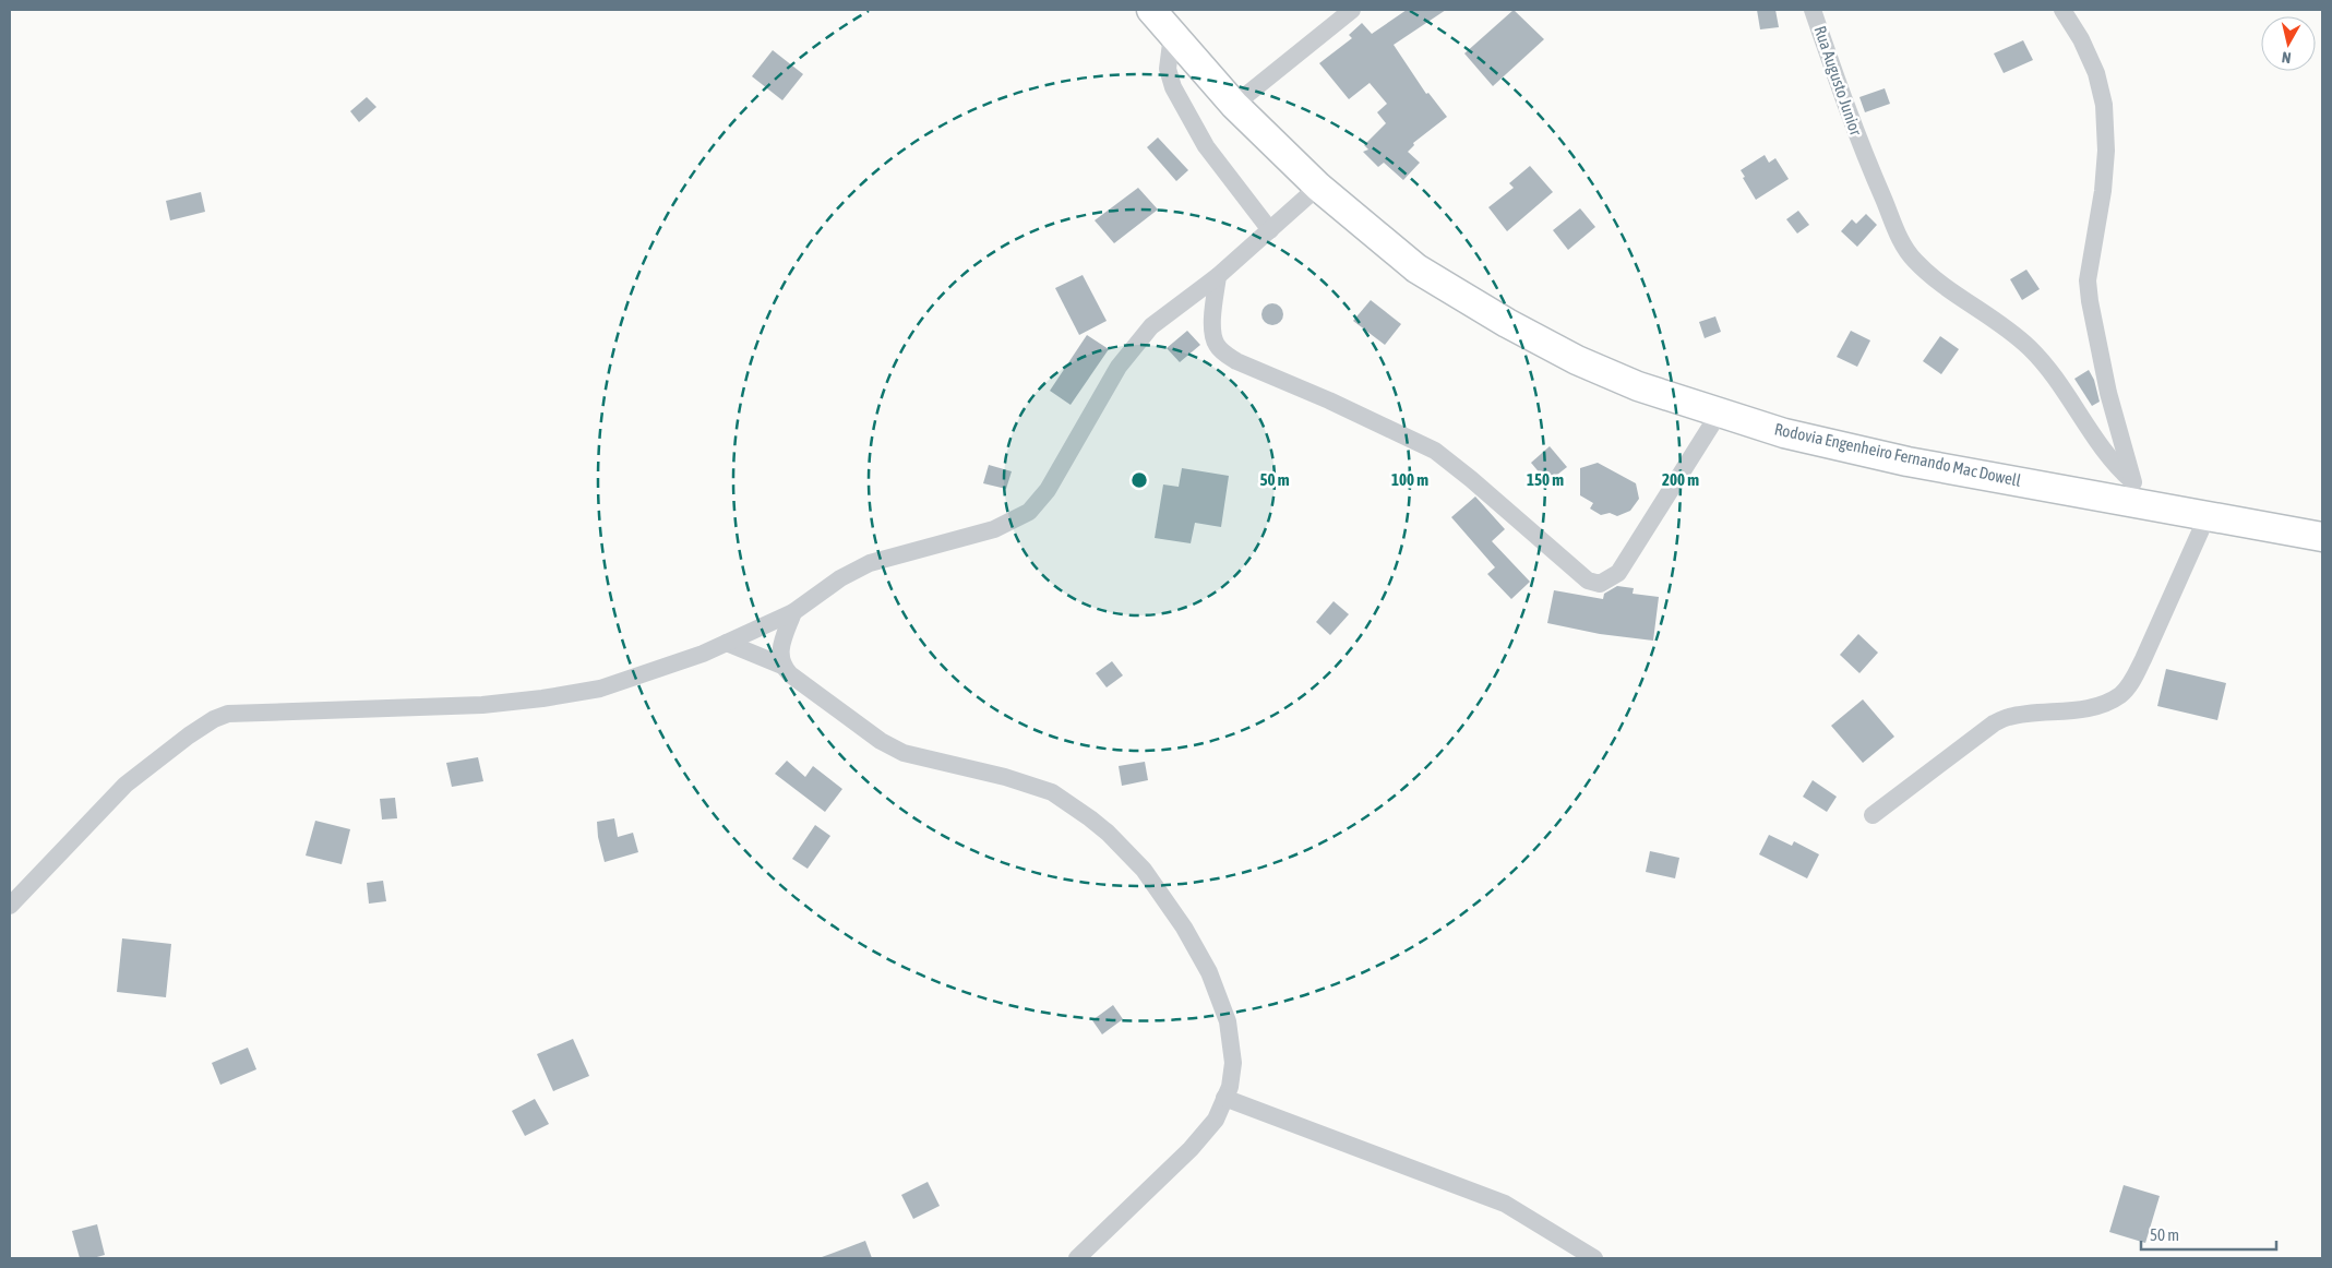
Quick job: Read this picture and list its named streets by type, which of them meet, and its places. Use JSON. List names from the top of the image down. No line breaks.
{"streets":{"main road":["Rodovia Engenheiro Fernando Mac Dowell"],"street":["Rua Augusto Junior"]},"crossings":[["Rua Augusto Junior","Rodovia Engenheiro Fernando Mac Dowell"]],"scale_bar":"50 m","north":"bottom","rings":["50 m","100 m","150 m","200 m"]}
